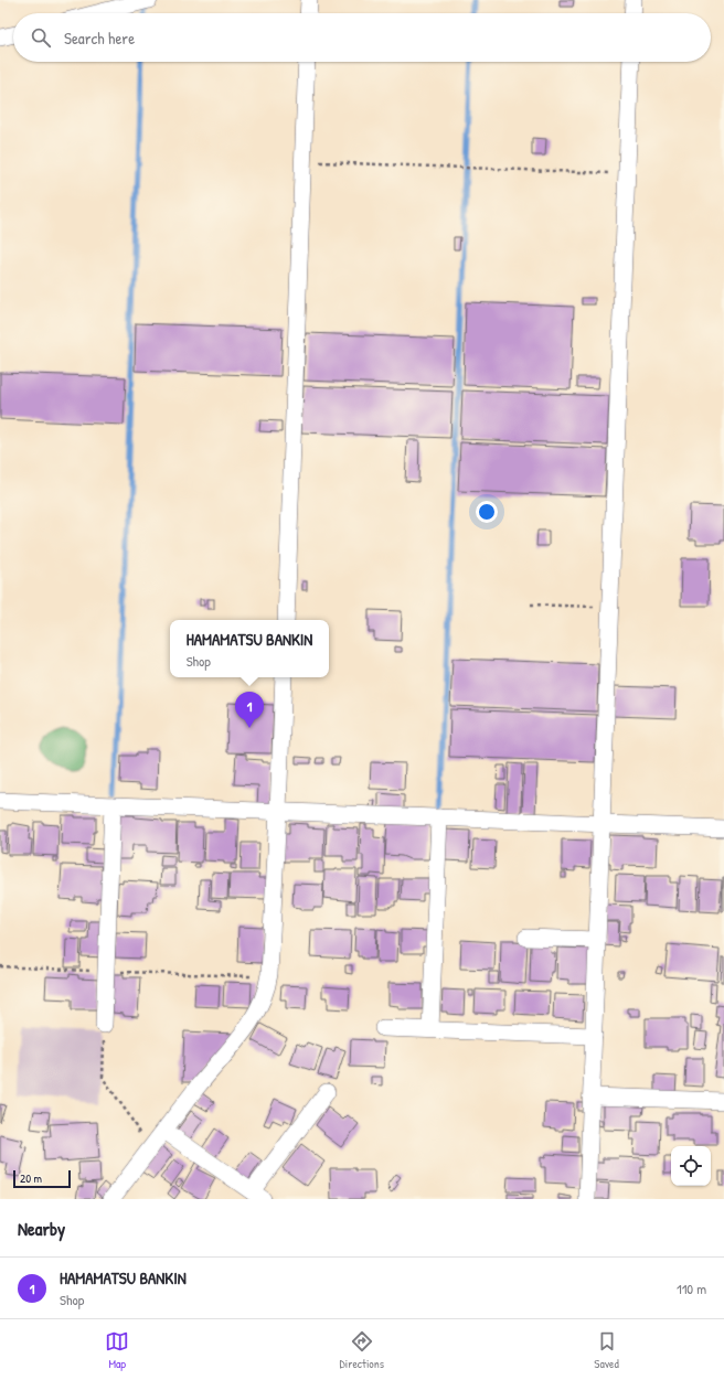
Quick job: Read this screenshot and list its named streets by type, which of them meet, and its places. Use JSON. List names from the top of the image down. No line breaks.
{"scale_bar":"20 m","page":{"search":"Search here","popup":["HAMAMATSU BANKIN","Shop"],"pins":"1","scale":"20 m","heading":"Nearby","list":[{"mark":"1","name":"HAMAMATSU BANKIN","note":"Shop","value":"110 m"}],"nav":["Map","Directions","Saved"]}}
